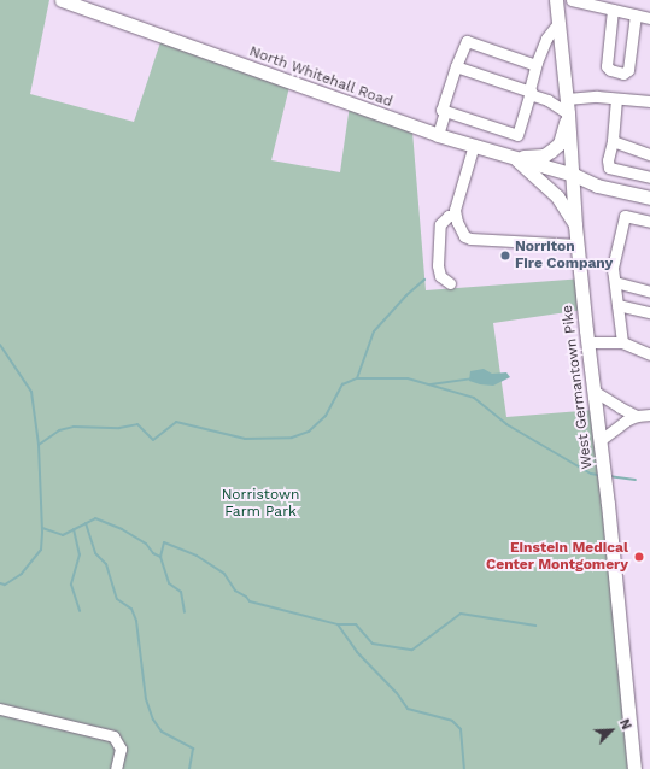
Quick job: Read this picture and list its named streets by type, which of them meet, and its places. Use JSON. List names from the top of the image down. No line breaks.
{"streets":{"main road":["North Whitehall Road","West Germantown Pike"]},"crossings":[["North Whitehall Road","West Germantown Pike"]],"parks":["Norristown Farm Park"],"places":["Norriton Fire Company","Einstein Medical Center Montgomery"],"north":"top right"}
